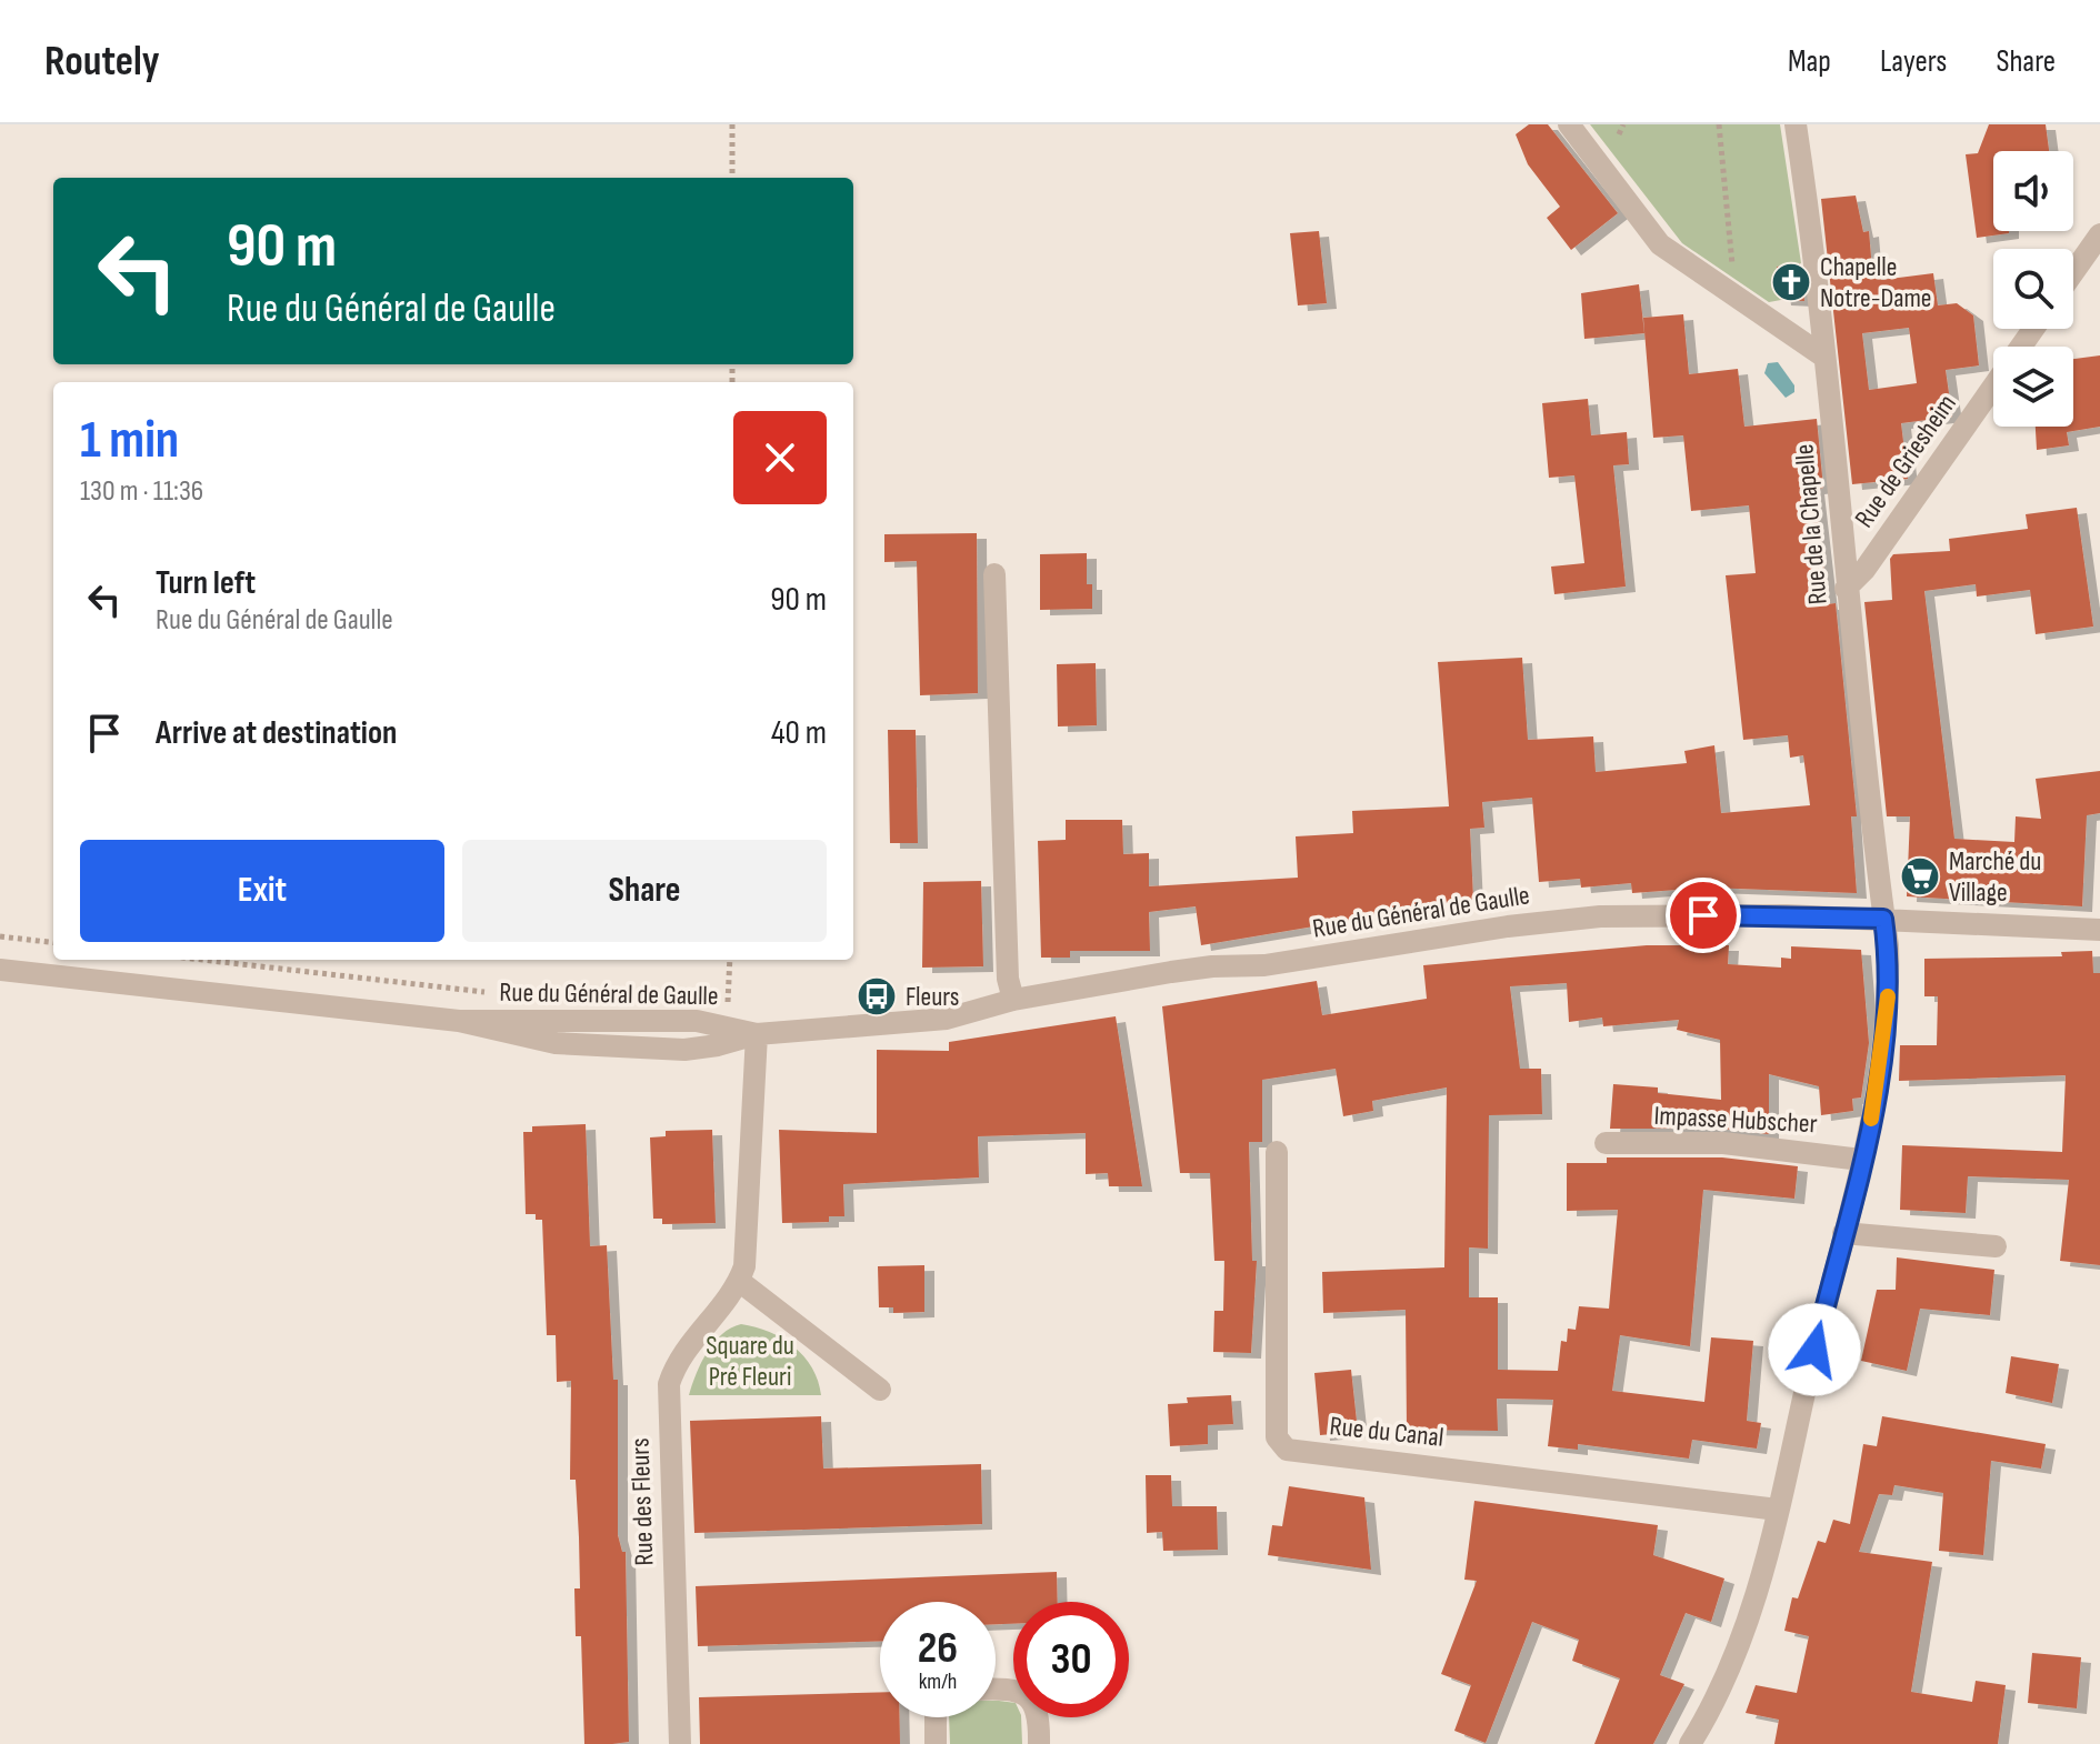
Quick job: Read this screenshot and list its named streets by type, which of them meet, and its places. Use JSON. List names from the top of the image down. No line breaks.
{"streets":{"street":["Rue de Griesheim","Rue de la Chapelle","Rue du Général de Gaulle","Impasse Hubscher","Rue du Canal","Rue des Fleurs"]},"crossings":[["Rue de Griesheim","Rue de la Chapelle"],["Rue de la Chapelle","Rue du Général de Gaulle"],["Rue du Général de Gaulle","Rue des Fleurs"]],"parks":["Square du Pré Fleuri"],"places":{"church":["Chapelle Notre-Dame"],"supermarket":["Marché du Village"],"bus stop":["Fleurs"]},"page":{"header":"Routely","nav":["Map","Layers","Share"],"turn":["90 m","Rue du Général de Gaulle"],"heading":["1 min","130 m · 11:36"],"list":[{"name":"Turn left","note":"Rue du Général de Gaulle","value":"90 m"},{"name":"Arrive at destination","value":"40 m"}],"buttons":["Exit","Share"],"speed":"26 km/h","limit":"30"}}
